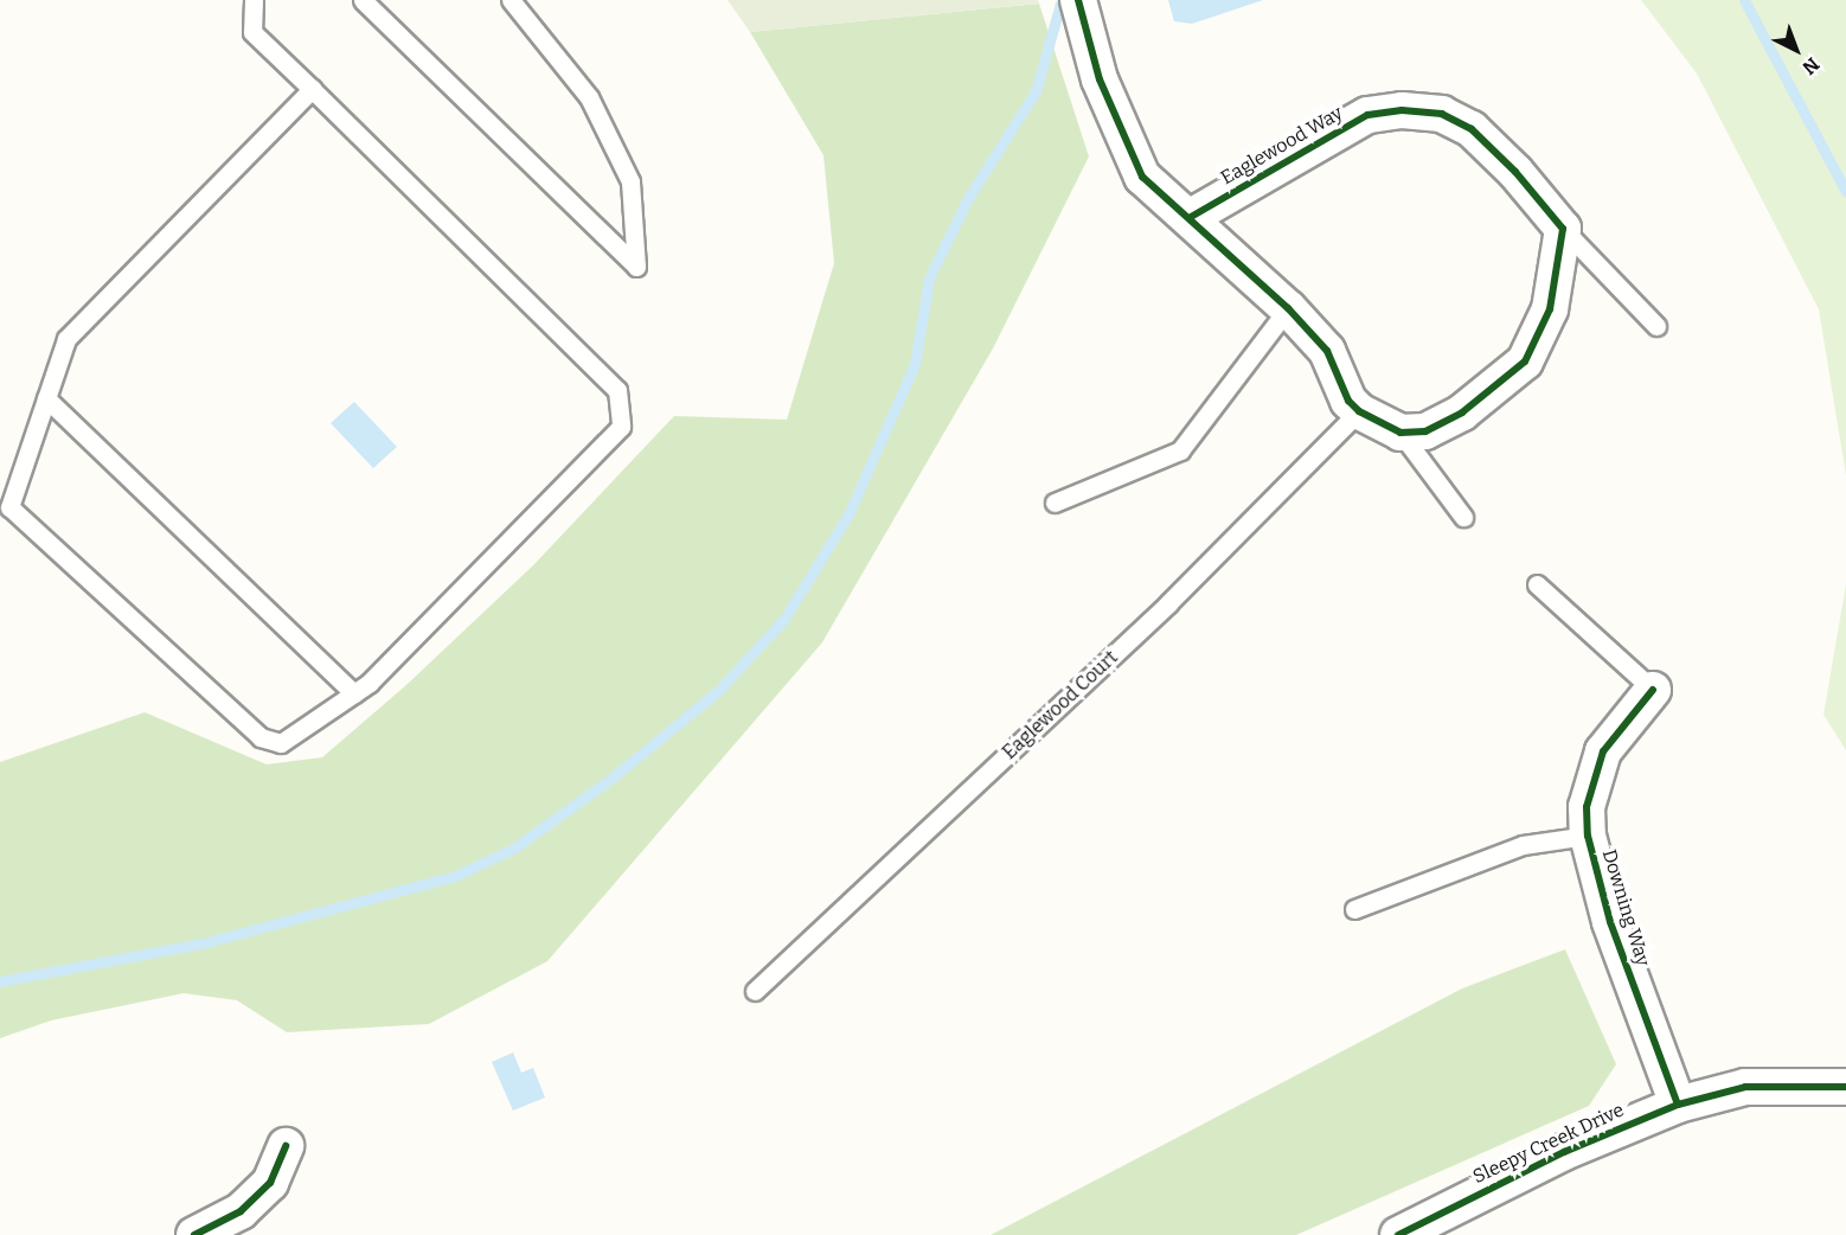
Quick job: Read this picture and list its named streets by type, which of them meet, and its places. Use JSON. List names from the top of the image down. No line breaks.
{"streets":{"street":["Eaglewood Way","Downing Way","Sleepy Creek Drive"],"lane":["Eaglewood Court"]},"crossings":[["Downing Way","Sleepy Creek Drive"]],"north":"bottom right"}
